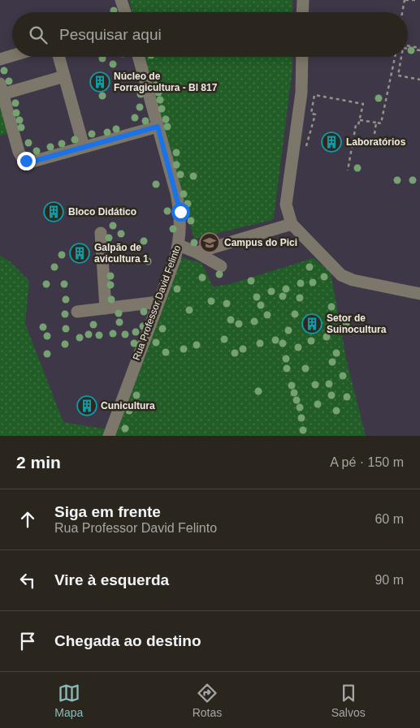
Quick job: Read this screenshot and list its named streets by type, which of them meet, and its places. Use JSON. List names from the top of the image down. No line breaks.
{"streets":{"street":["Rua Professor David Felinto"]},"places":{"building":["Núcleo de Forragicultura - Bl 817","Laboratórios","Bloco Didático","Galpão de avicultura 1","Setor de Suinocultura","Cunicultura"],"school or university":["Campus do Pici"]},"page":{"search":"Pesquisar aqui","heading":["2 min","A pé · 150 m"],"list":[["Siga em frente","Rua Professor David Felinto","60 m"],["Vire à esquerda","90 m"],"Chegada ao destino"],"nav":["Mapa","Rotas","Salvos"]}}
